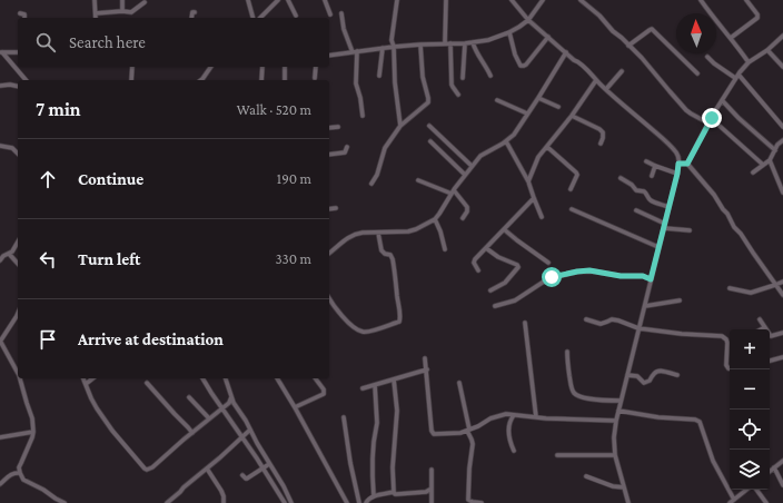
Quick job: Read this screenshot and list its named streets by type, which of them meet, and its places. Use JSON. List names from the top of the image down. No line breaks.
{"north":"top","page":{"search":"Search here","heading":["7 min","Walk · 520 m"],"list":[["Continue","190 m"],["Turn left","330 m"],"Arrive at destination"],"map_buttons":["+","−"]}}
